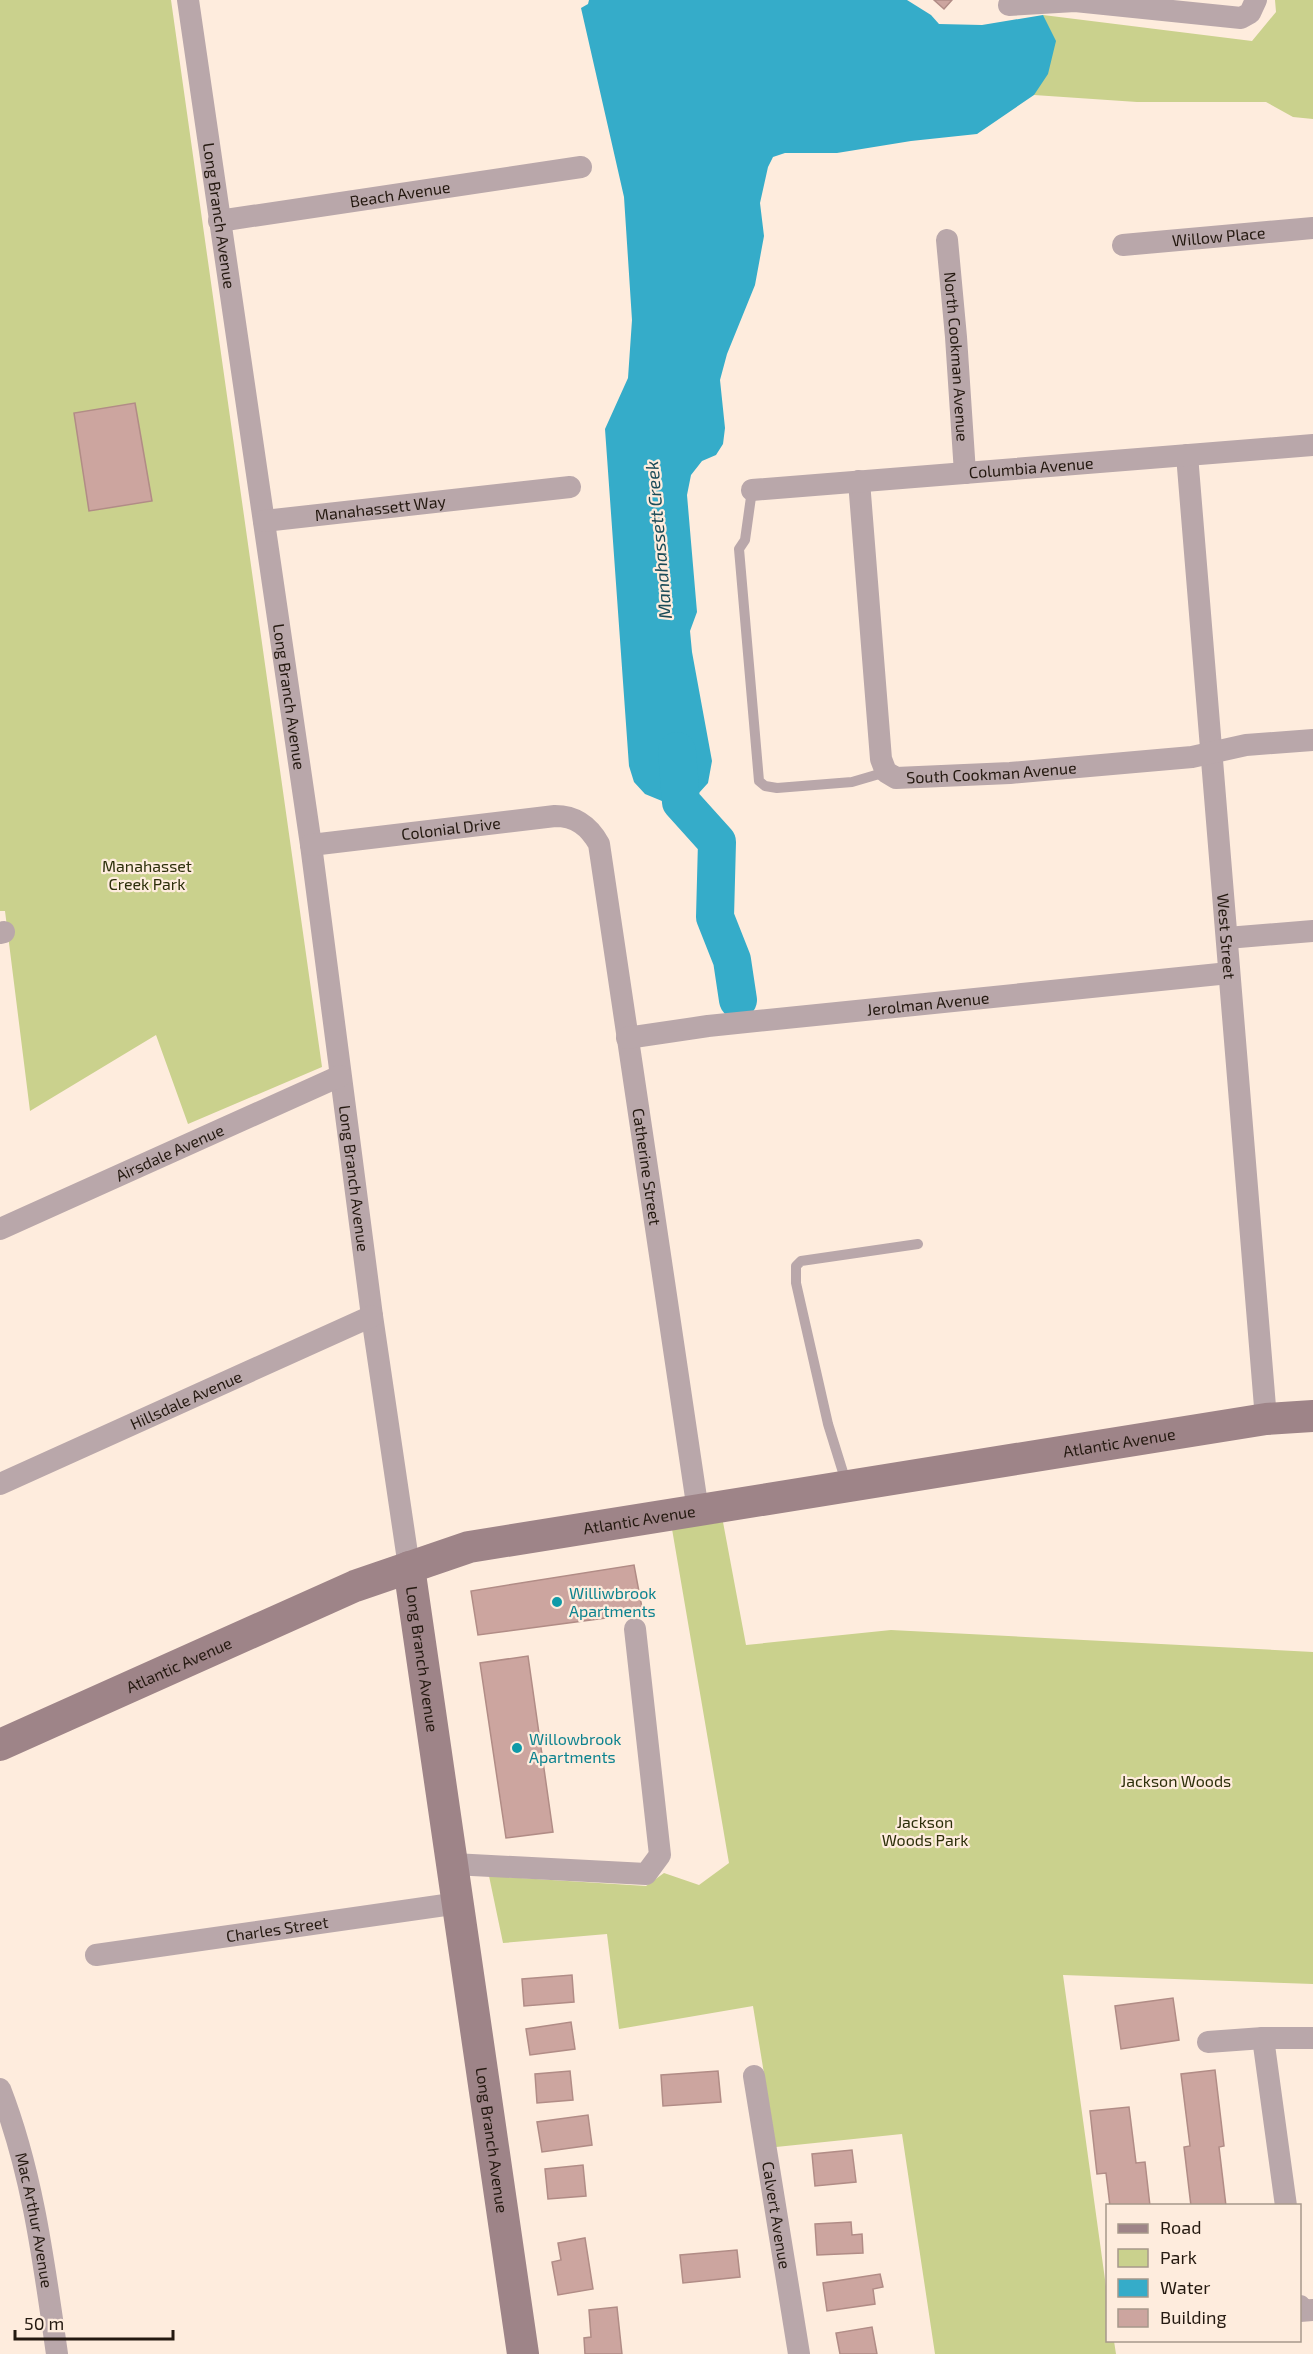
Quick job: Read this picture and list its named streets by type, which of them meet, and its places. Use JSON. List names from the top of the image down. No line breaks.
{"streets":{"main road":["Long Branch Avenue","Atlantic Avenue"],"street":["Beach Avenue","Willow Place","North Cookman Avenue","Columbia Avenue","Manahassett Way","South Cookman Avenue","Colonial Drive","West Street","Jerolman Avenue","Airsdale Avenue","Catherine Street","Hillsdale Avenue","Charles Street","Calvert Avenue","Mac Arthur Avenue"]},"crossings":[["Beach Avenue","Long Branch Avenue"],["Long Branch Avenue","Manahassett Way"],["Long Branch Avenue","Colonial Drive"],["Long Branch Avenue","Airsdale Avenue"],["Long Branch Avenue","Hillsdale Avenue"],["Long Branch Avenue","Atlantic Avenue"],["Long Branch Avenue","Charles Street"],["North Cookman Avenue","Columbia Avenue"],["Columbia Avenue","South Cookman Avenue"],["Columbia Avenue","West Street"],["South Cookman Avenue","West Street"],["Colonial Drive","Catherine Street"],["West Street","Jerolman Avenue"],["West Street","Atlantic Avenue"],["Jerolman Avenue","Catherine Street"],["Catherine Street","Atlantic Avenue"]],"water":["Manahassett Creek"],"parks":["Manahasset Creek Park","Jackson Woods","Jackson Woods Park"],"places":["Williwbrook Apartments","Willowbrook Apartments"],"legend":["Road","Park","Water","Building"],"scale_bar":"50 m"}
